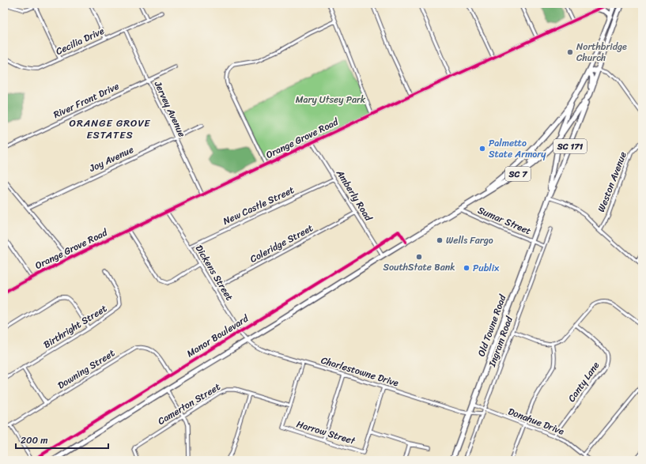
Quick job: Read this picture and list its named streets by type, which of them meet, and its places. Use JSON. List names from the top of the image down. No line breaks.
{"streets":{"main road":["SC 171","SC 7","Old Towne Road"],"street":["Cecilia Drive","River Front Drive","Jervey Avenue","Orange Grove Road","Joy Avenue","Weston Avenue","Amberly Road","New Castle Street","Sumar Street","Coleridge Street","Dickens Street","Birthright Street","Manor Boulevard","Ingram Road","Downing Street","Charlestowne Drive","Canty Lane","Camerton Street","Donahue Drive","Harrow Street"]},"crossings":[["Cecilia Drive","Jervey Avenue"],["River Front Drive","Jervey Avenue"],["Jervey Avenue","Orange Grove Road"],["Jervey Avenue","Joy Avenue"],["Orange Grove Road","Amberly Road"],["Orange Grove Road","Dickens Street"],["SC 7","Amberly Road"],["SC 7","Sumar Street"],["SC 7","Dickens Street"],["SC 7","Old Towne Road"],["SC 7","Manor Boulevard"],["SC 7","Charlestowne Drive"],["Amberly Road","New Castle Street"],["Amberly Road","Coleridge Street"],["Amberly Road","Manor Boulevard"],["New Castle Street","Dickens Street"],["Sumar Street","Old Towne Road"],["Sumar Street","Ingram Road"],["Coleridge Street","Dickens Street"],["Dickens Street","Manor Boulevard"],["Dickens Street","Charlestowne Drive"],["Old Towne Road","Charlestowne Drive"],["Old Towne Road","Donahue Drive"],["Manor Boulevard","Downing Street"],["Ingram Road","Charlestowne Drive"],["Ingram Road","Donahue Drive"],["Canty Lane","Donahue Drive"],["Camerton Street","Harrow Street"]],"districts":["ORANGE GROVE ESTATES"],"parks":["Mary Utsey Park"],"places":["Northbridge Church","Palmetto State Armory","Wells Fargo","SouthState Bank","Publix"],"scale_bar":"200 m"}
